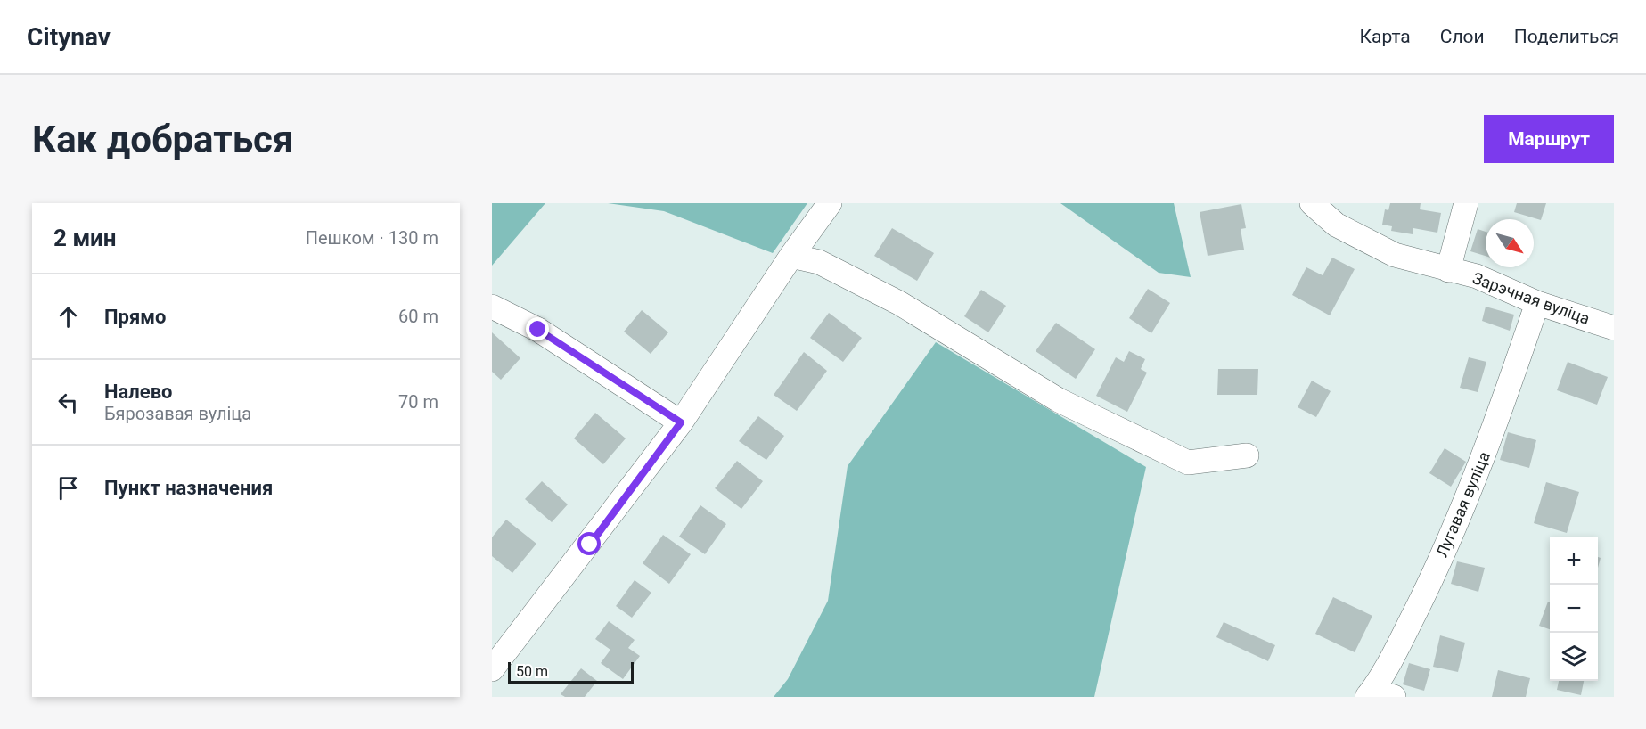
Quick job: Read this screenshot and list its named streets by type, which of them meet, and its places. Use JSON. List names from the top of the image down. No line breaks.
{"streets":{"street":["Зарэчная вуліца","Лугавая вуліца"]},"crossings":[["Зарэчная вуліца","Лугавая вуліца"]],"scale_bar":"50 m","north":"bottom right","page":{"header":"Citynav","nav":["Карта","Слои","Поделиться"],"buttons":"Маршрут","title":"Как добраться","heading":["2 мин","Пешком · 130 m"],"list":[["Прямо","60 m"],["Налево","Бярозавая вуліца","70 m"],"Пункт назначения"],"map_buttons":["+","−"],"scale":"50 m"}}
